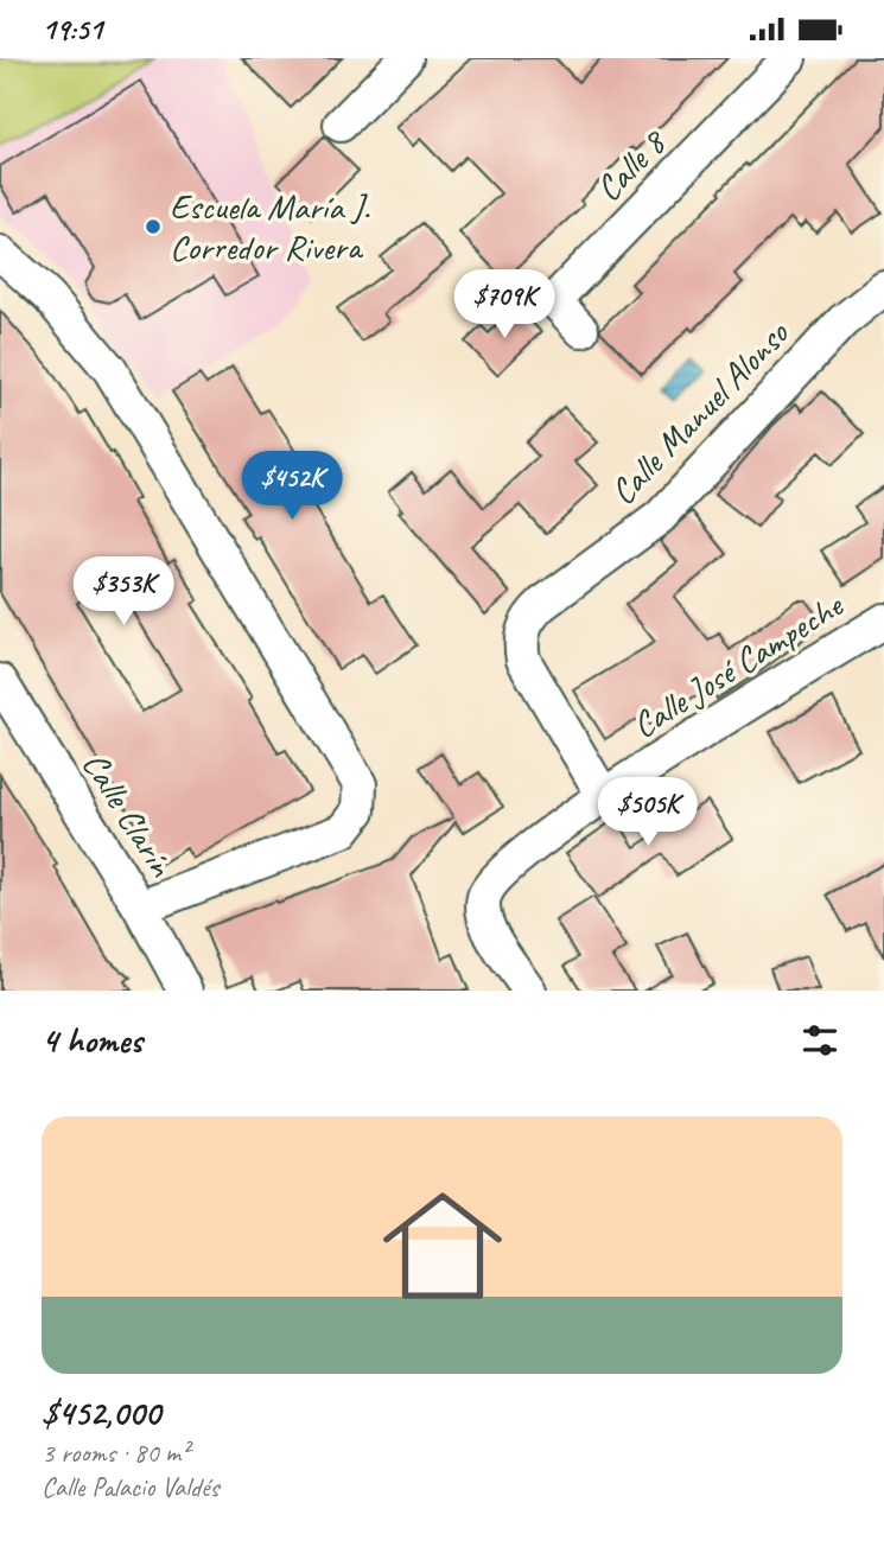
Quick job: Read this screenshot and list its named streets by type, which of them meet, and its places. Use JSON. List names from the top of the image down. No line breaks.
{"streets":{"street":["Calle 8","Calle Manuel Alonso","Calle José Campeche","Calle Clarín"]},"crossings":[["Calle Manuel Alonso","Calle José Campeche"]],"places":["Escuela María J. Corredor Rivera"],"page":{"status":"19:51","price":["$709K","$452K","$353K","$505K"],"heading":"4 homes","list":[{"name":"$452,000","note":"3 rooms · 80 m² · Calle Palacio Valdés"}]}}
